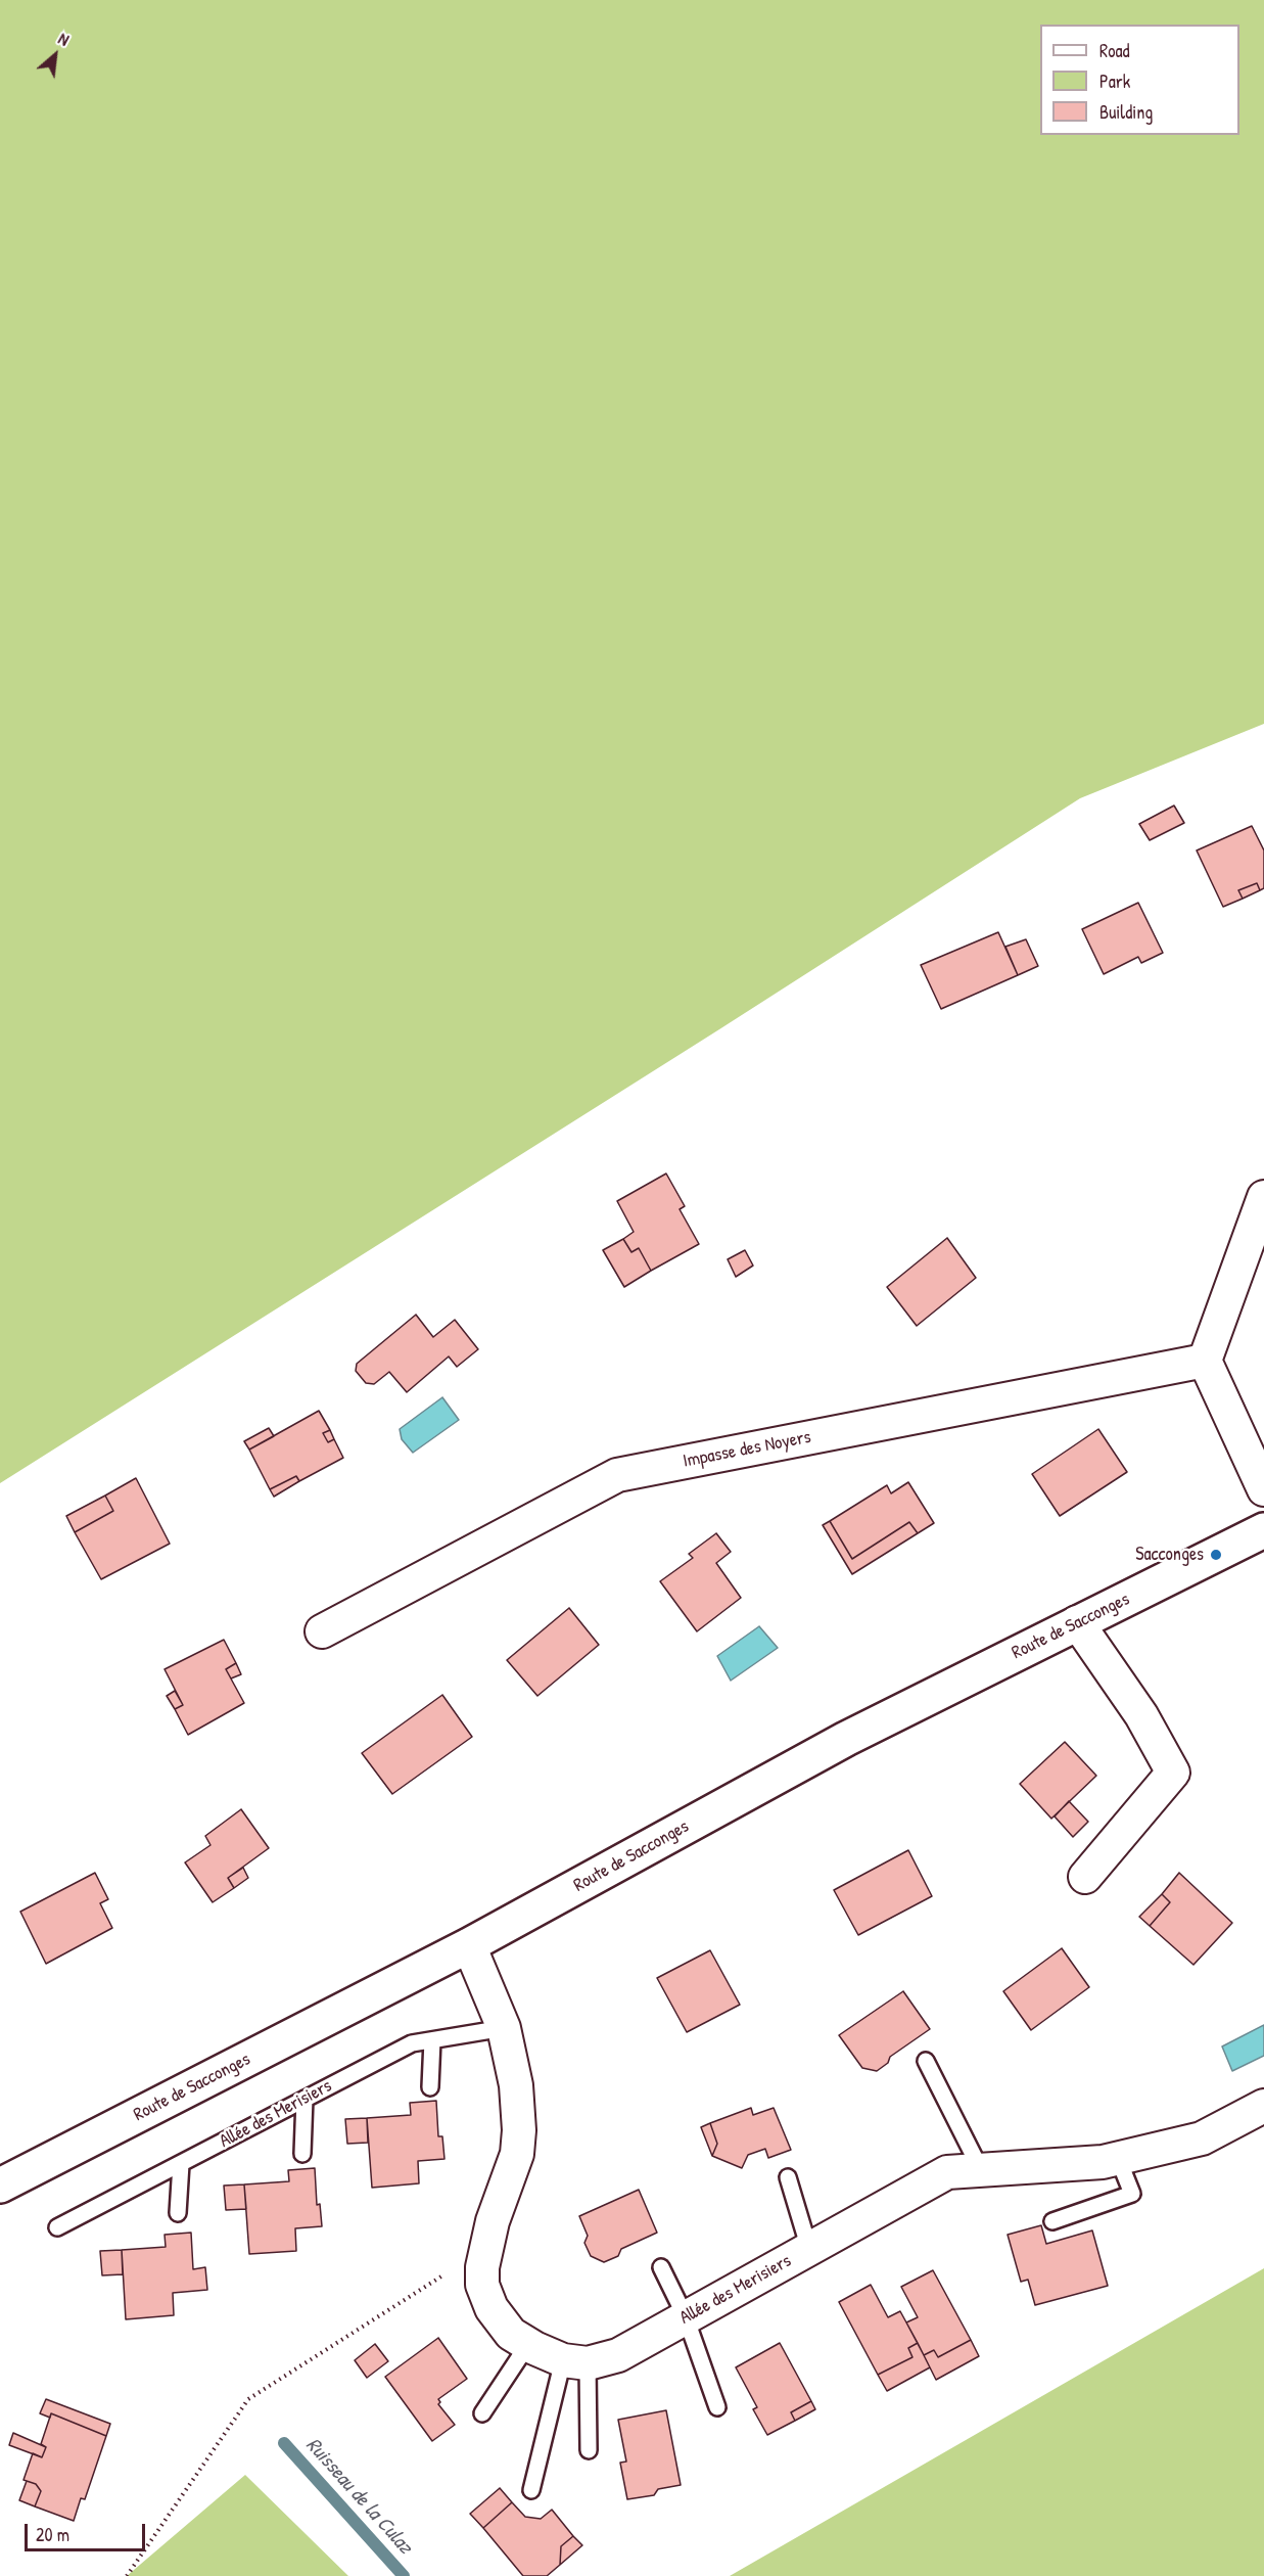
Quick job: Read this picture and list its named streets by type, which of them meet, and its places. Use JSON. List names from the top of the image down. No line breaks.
{"streets":{"street":["Impasse des Noyers","Route de Sacconges","Allée des Merisiers"]},"water":["Ruisseau de la Culaz"],"places":["Sacconges"],"legend":["Road","Park","Building"],"scale_bar":"20 m","north":"top right"}
